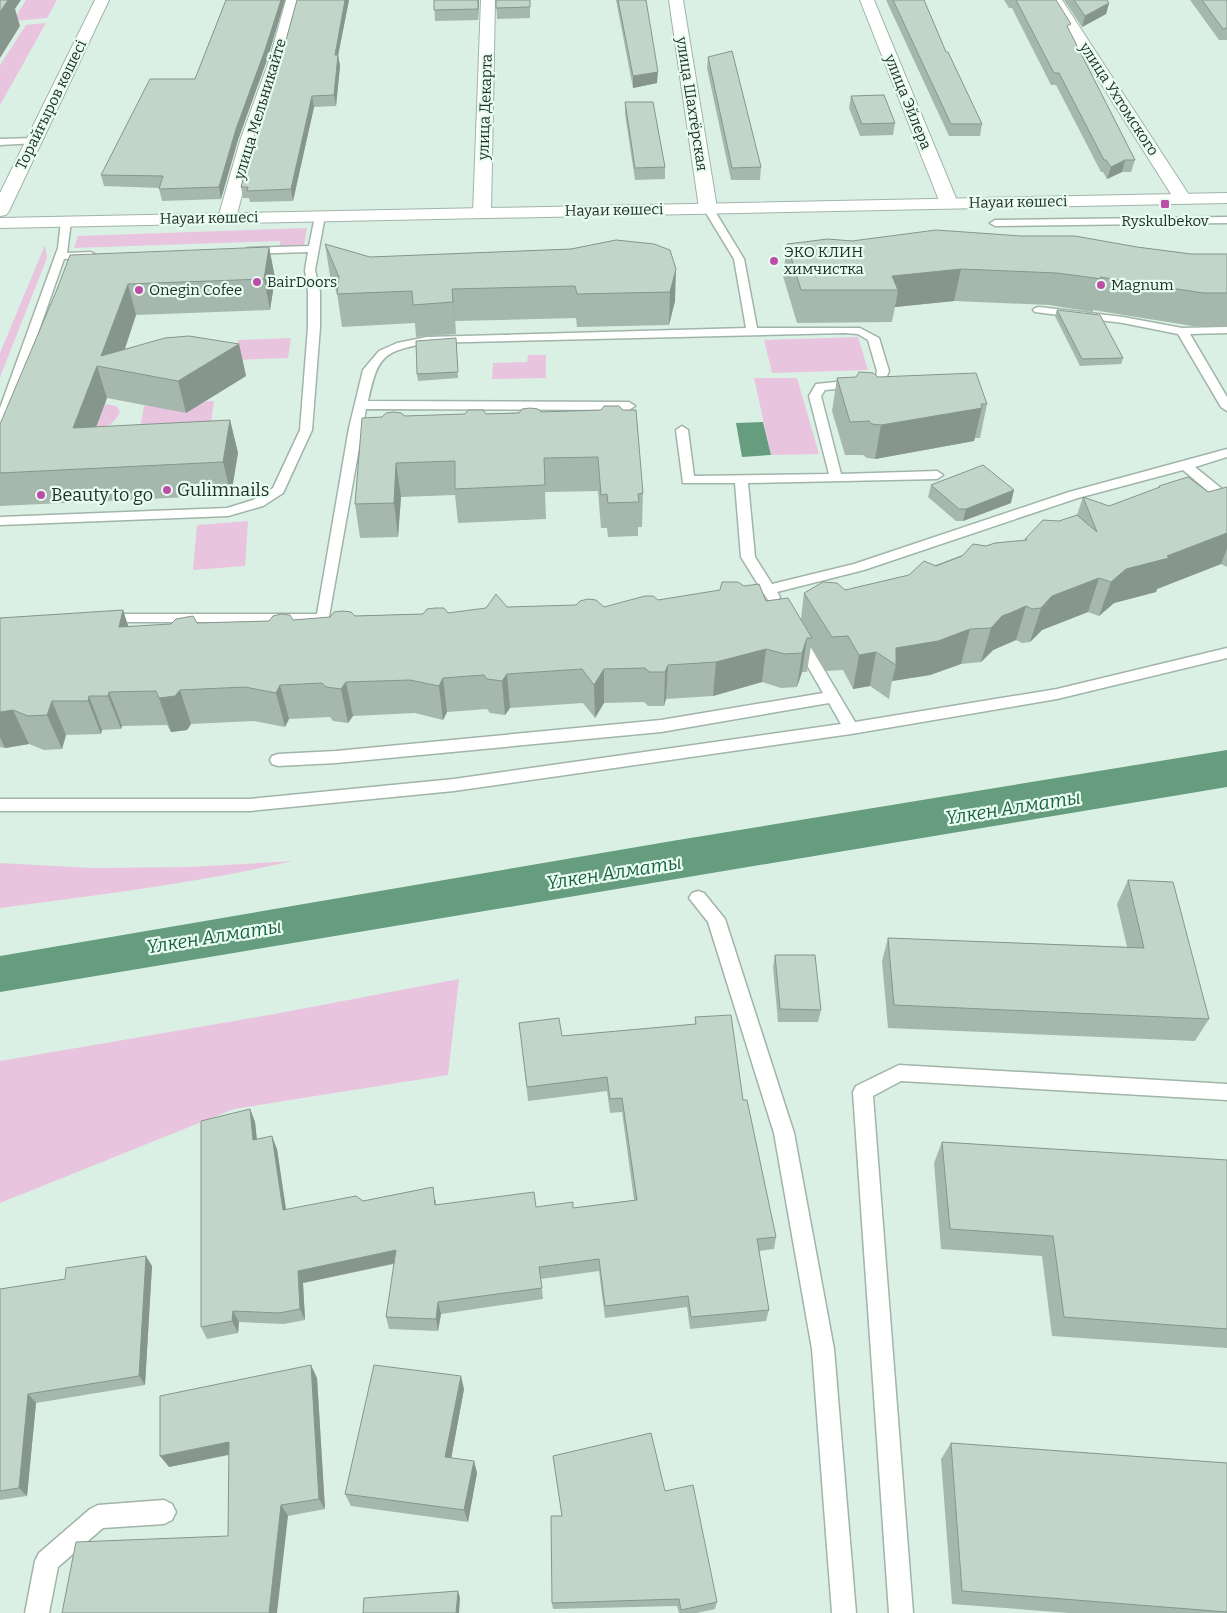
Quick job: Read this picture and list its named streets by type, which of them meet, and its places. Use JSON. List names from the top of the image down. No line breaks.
{"streets":{"street":["улица Ухтомского","улица Эйлера","улица Шахтёрская","Торайғыров көшесі","улица Декарта","улица Мельникайте","Науаи көшесі"]},"crossings":[["улица Ухтомского","Науаи көшесі"],["улица Эйлера","Науаи көшесі"],["улица Шахтёрская","Науаи көшесі"],["улица Декарта","Науаи көшесі"],["улица Мельникайте","Науаи көшесі"]],"water":["Үлкен Алматы"],"places":{"transit":["Ryskulbekov"],"other":["ЭКО КЛИН химчистка","BairDoors","Magnum","Onegin Cofee","Gulimnails","Beauty to go"]}}
